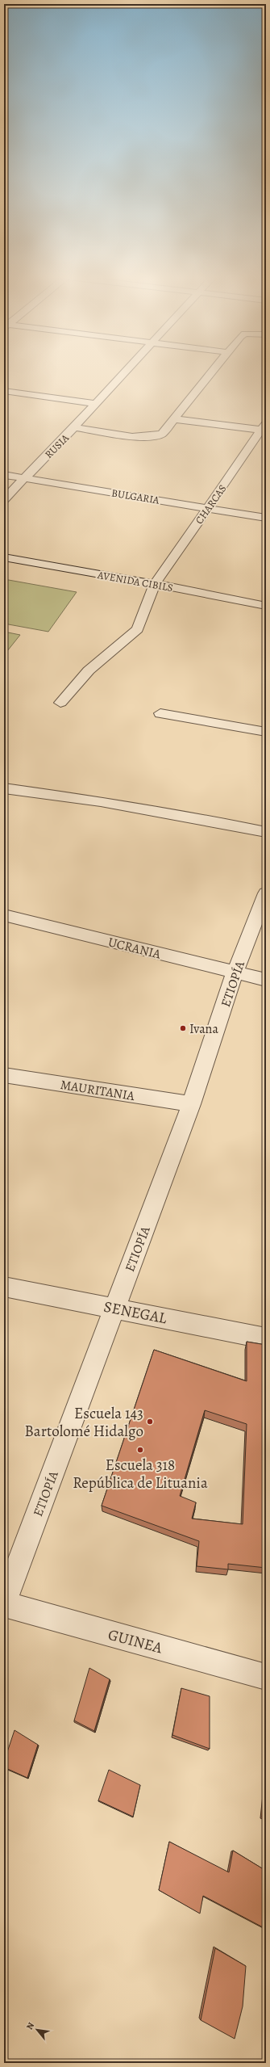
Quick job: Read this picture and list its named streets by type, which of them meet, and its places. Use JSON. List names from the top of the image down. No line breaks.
{"streets":{"street":["RUSIA","BULGARIA","CHARCAS","AVENIDA CIBILS","UCRANIA","ETIOPÍA","MAURITANIA","SENEGAL","GUINEA"]},"crossings":[["RUSIA","BULGARIA"],["BULGARIA","CHARCAS"],["CHARCAS","AVENIDA CIBILS"],["UCRANIA","ETIOPÍA"],["ETIOPÍA","MAURITANIA"],["ETIOPÍA","SENEGAL"],["ETIOPÍA","GUINEA"]],"places":["Ivana","Escuela 143 Bartolomé Hidalgo","Escuela 318 República de Lituania"],"north":"top left"}
